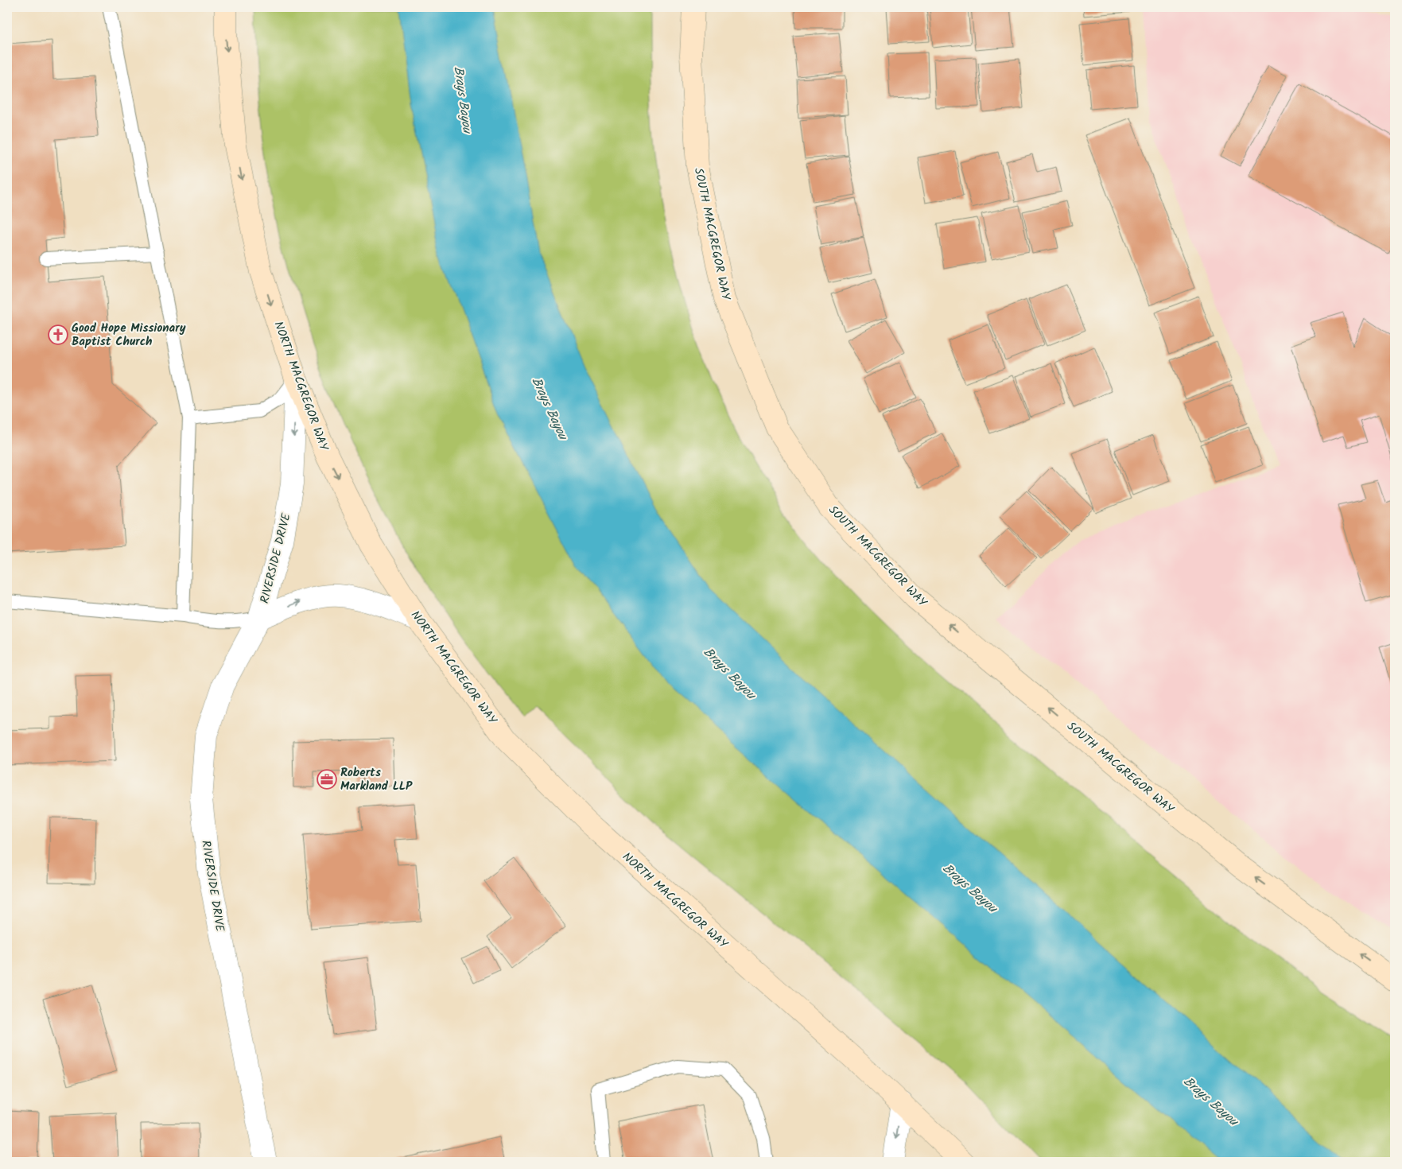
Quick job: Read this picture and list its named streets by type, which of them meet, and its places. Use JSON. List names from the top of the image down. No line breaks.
{"streets":{"main road":["SOUTH MACGREGOR WAY","NORTH MACGREGOR WAY"],"street":["RIVERSIDE DRIVE"]},"crossings":[["NORTH MACGREGOR WAY","RIVERSIDE DRIVE"]],"one_way":["SOUTH MACGREGOR WAY","NORTH MACGREGOR WAY"],"water":["Brays Bayou"],"places":{"church":["Good Hope Missionary Baptist Church"],"office":["Roberts Markland LLP"]}}
